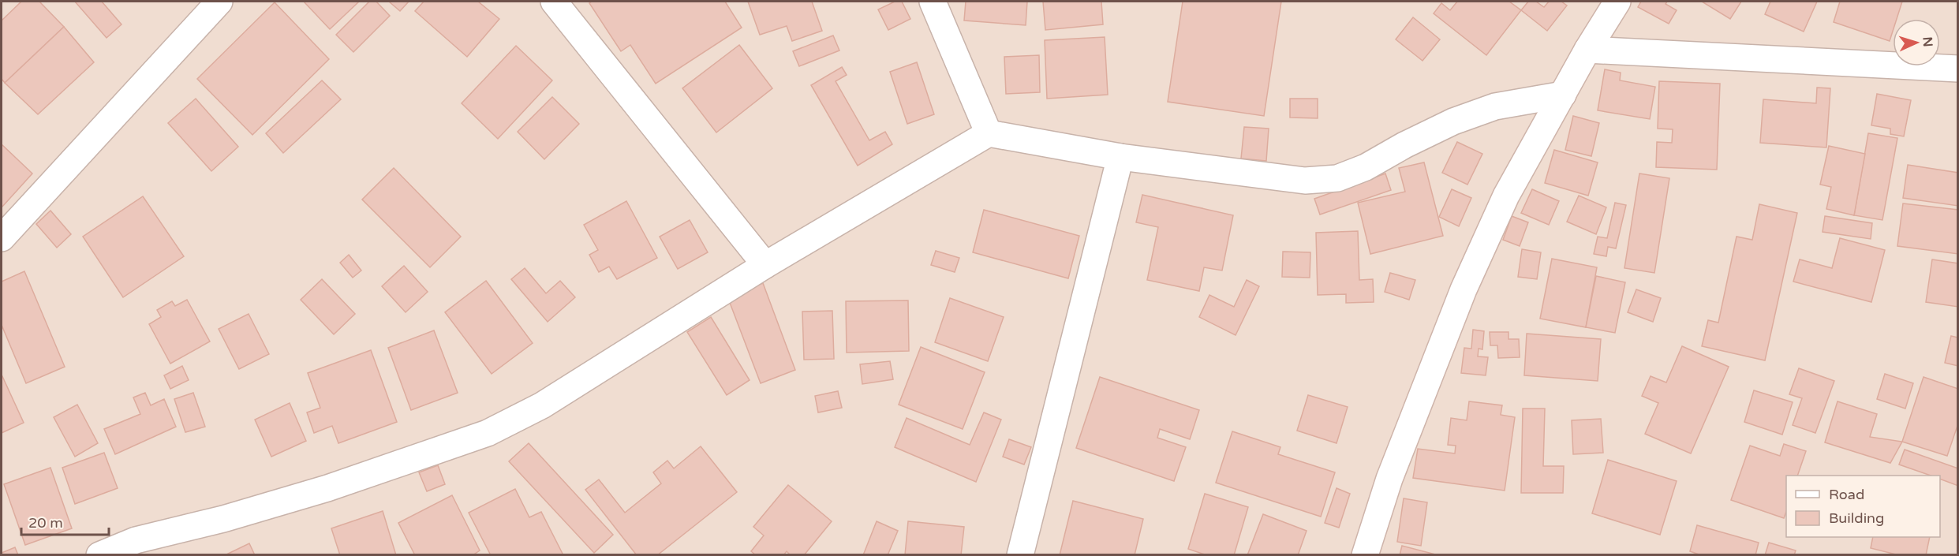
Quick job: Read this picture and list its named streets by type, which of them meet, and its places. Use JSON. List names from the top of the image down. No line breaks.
{"legend":["Road","Building"],"scale_bar":"20 m","north":"right"}
